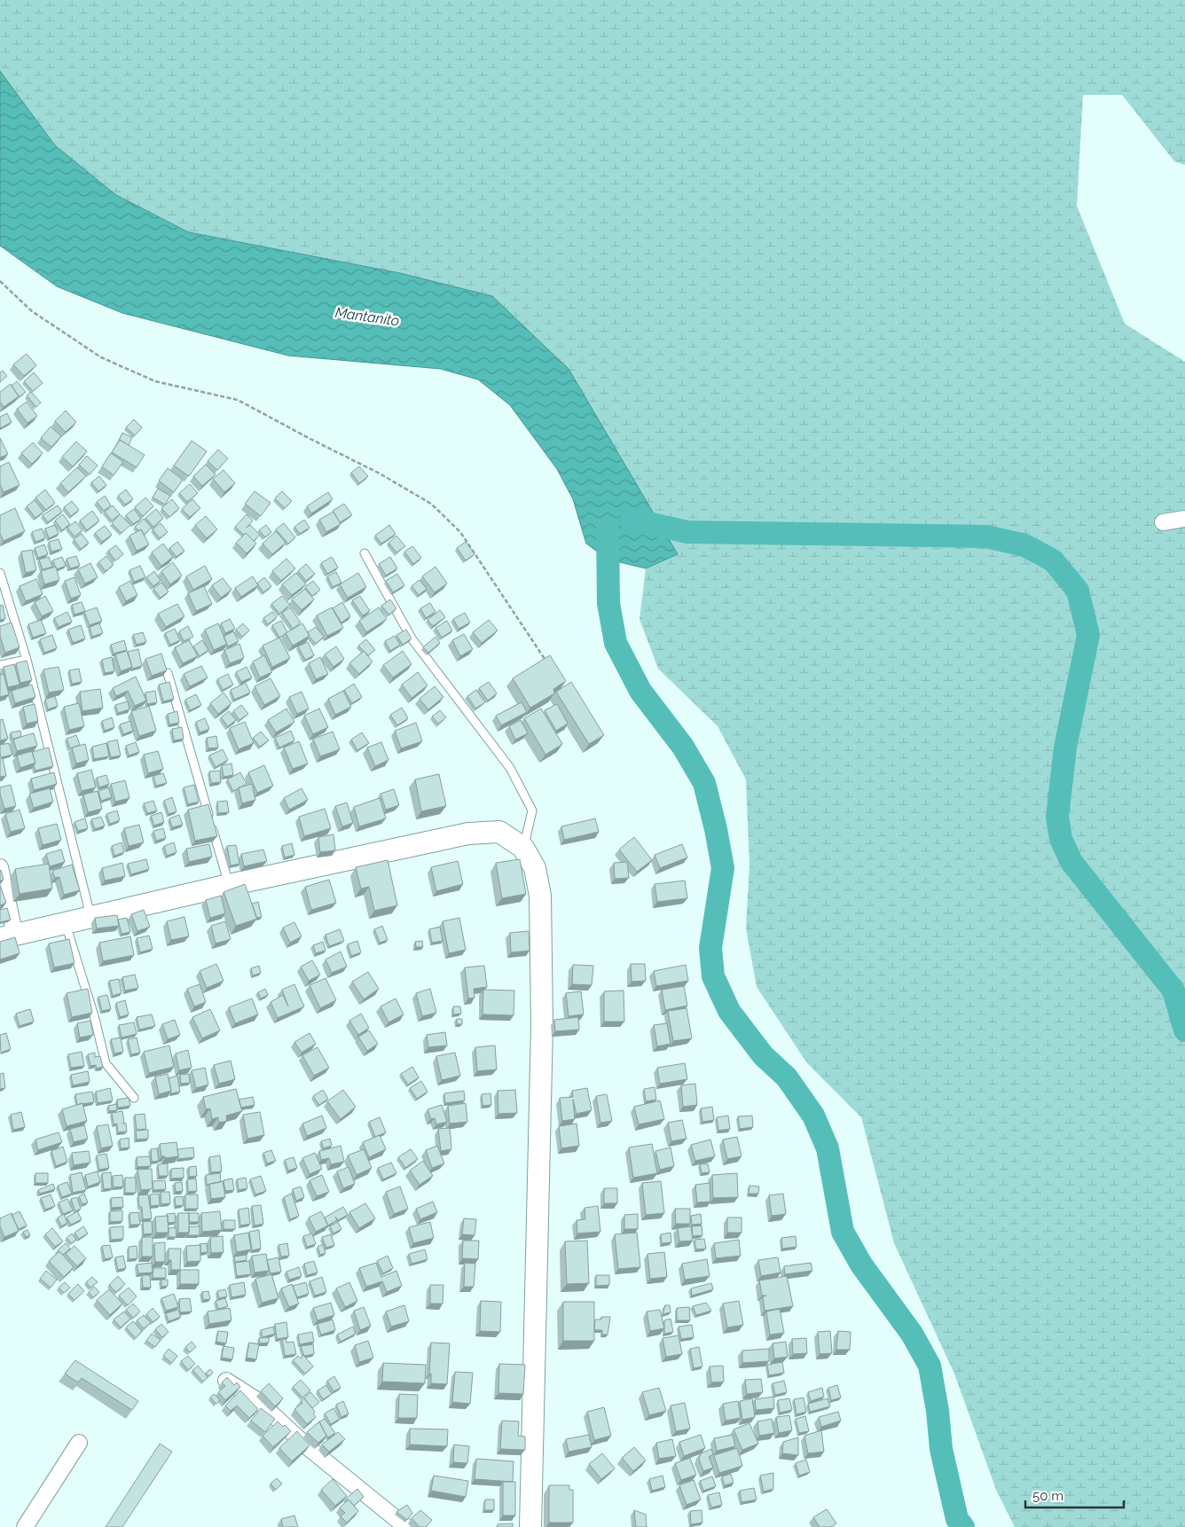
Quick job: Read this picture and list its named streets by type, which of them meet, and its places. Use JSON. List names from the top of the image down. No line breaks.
{"water":["Mantanito"],"scale_bar":"50 m"}
